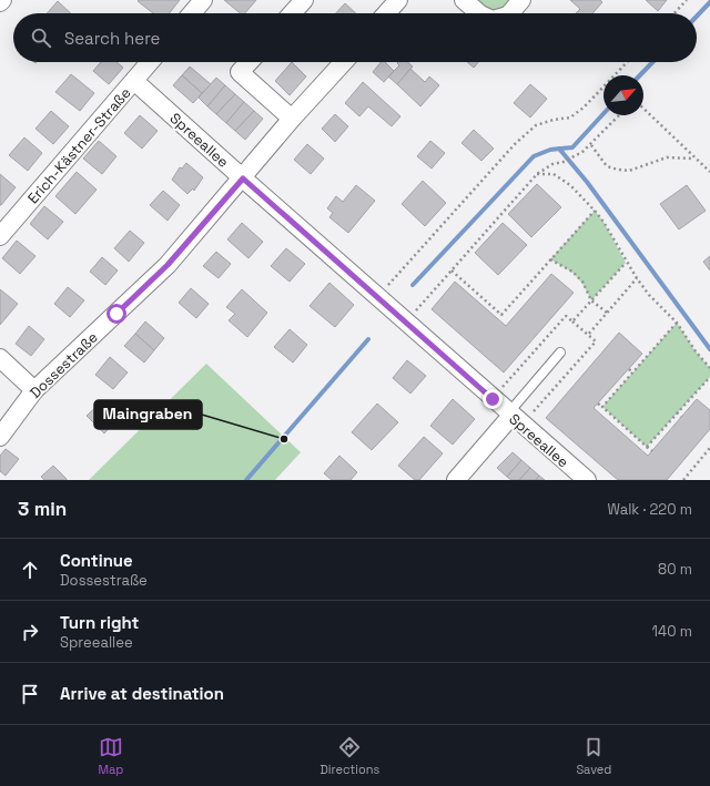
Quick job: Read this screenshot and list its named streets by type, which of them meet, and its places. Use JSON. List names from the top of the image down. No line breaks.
{"streets":{"street":["Spreeallee","Erich-Kästner-Straße","Dossestraße"]},"crossings":[["Spreeallee","Erich-Kästner-Straße"],["Spreeallee","Dossestraße"]],"places":["Maingraben"],"north":"top right","page":{"search":"Search here","heading":["3 min","Walk · 220 m"],"list":[["Continue","Dossestraße","80 m"],["Turn right","Spreeallee","140 m"],"Arrive at destination"],"nav":["Map","Directions","Saved"]}}
